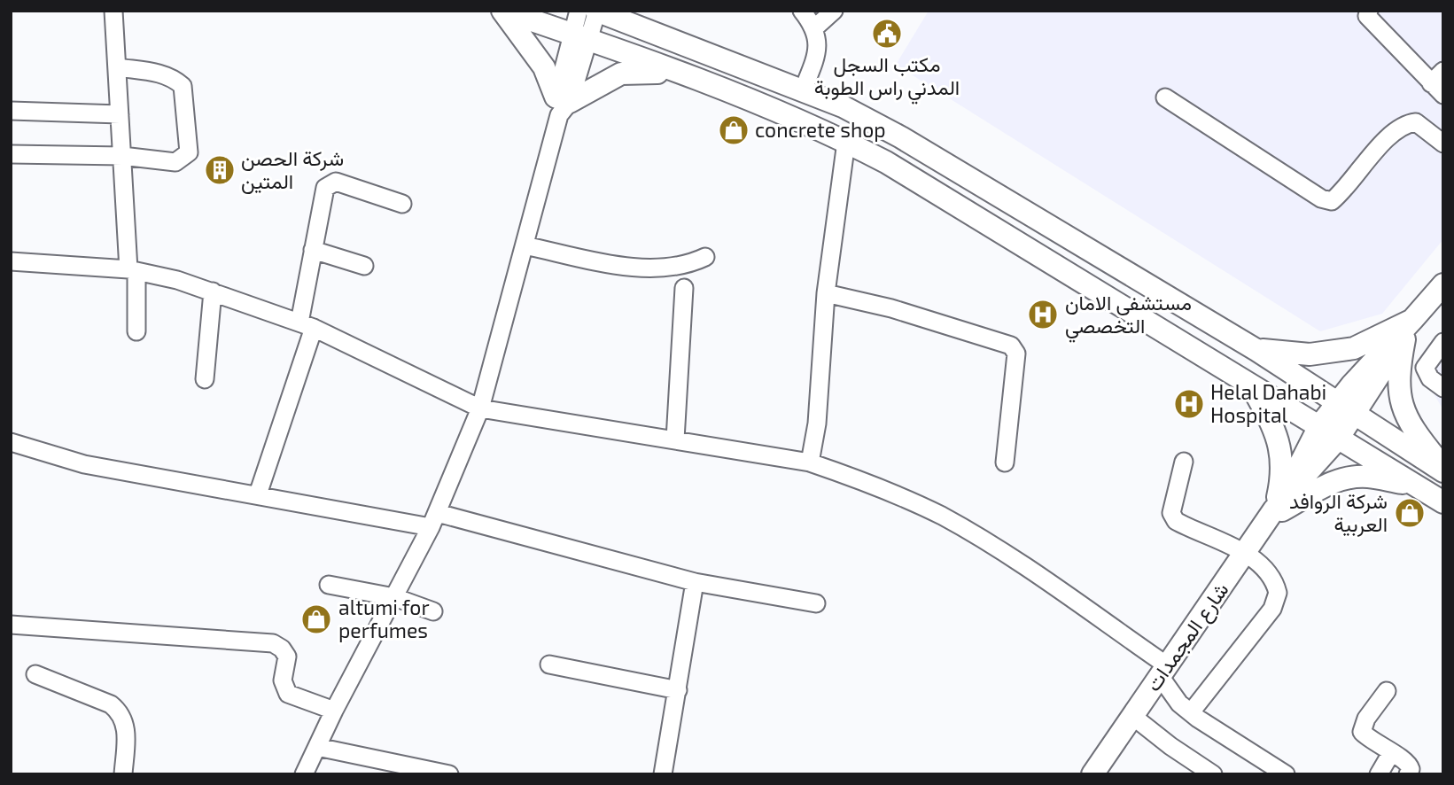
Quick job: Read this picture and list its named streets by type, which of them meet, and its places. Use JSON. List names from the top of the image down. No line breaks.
{"streets":{"main road":["شارع المجمدات"]},"places":{"public building":["مكتب السجل المدني راس الطوبة"],"shop":["concrete shop","شركة الروافد العربية","altumi for perfumes"],"building":["شركة الحصن المتين"],"hospital":["مستشفى الامان التخصصي","Helal Dahabi Hospital"]}}
